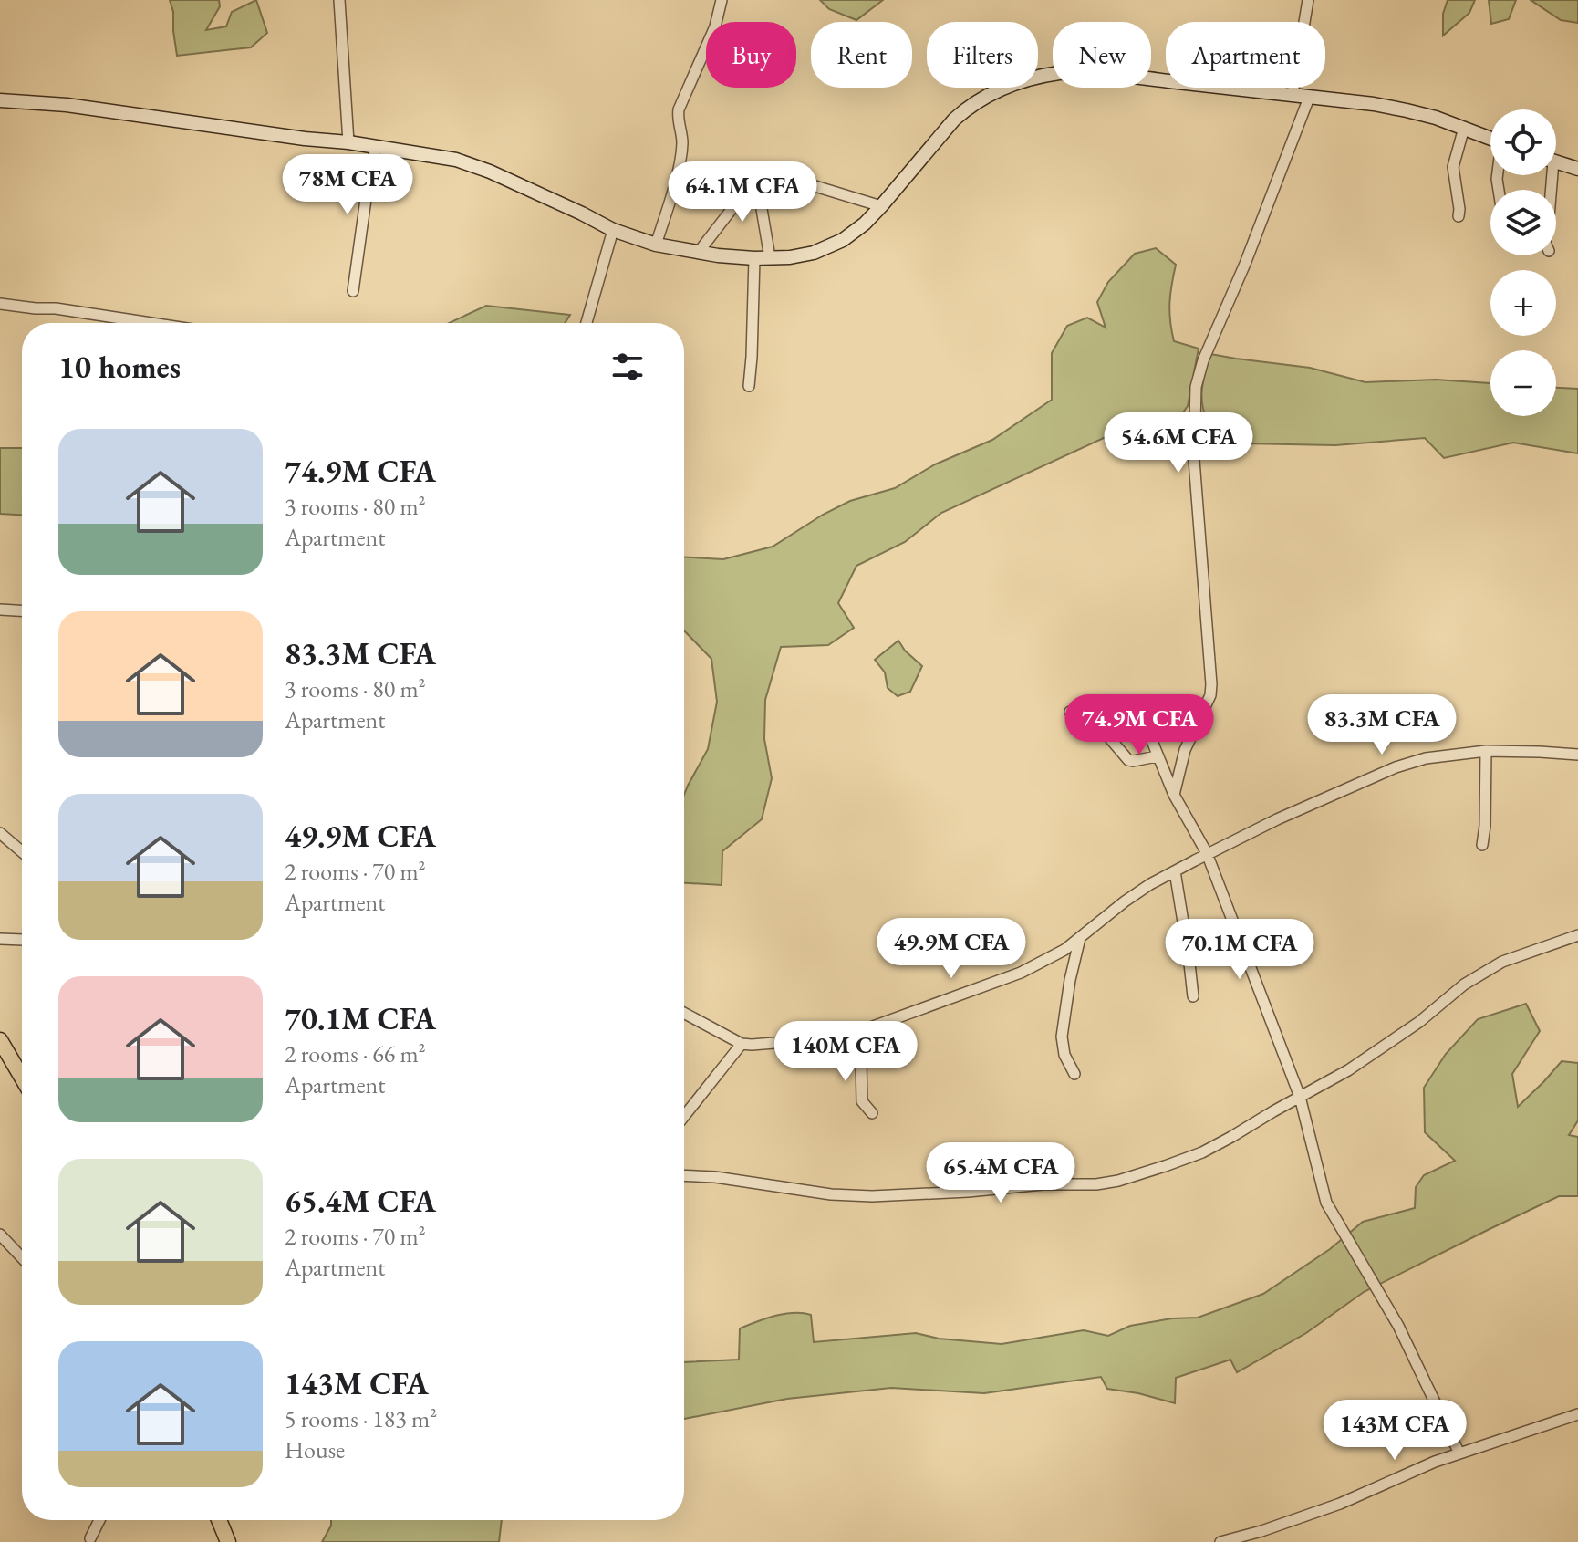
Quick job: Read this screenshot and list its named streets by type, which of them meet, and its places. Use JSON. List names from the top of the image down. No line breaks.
{"page":{"chip":["Buy","Rent","Filters","New","Apartment"],"map_buttons":["+","−"],"price":["78M CFA","64.1M CFA","54.6M CFA","74.9M CFA","83.3M CFA","49.9M CFA","70.1M CFA","140M CFA","65.4M CFA","143M CFA"],"heading":"10 homes","list":[{"name":"74.9M CFA","note":"3 rooms · 80 m² · Apartment"},{"name":"83.3M CFA","note":"3 rooms · 80 m² · Apartment"},{"name":"49.9M CFA","note":"2 rooms · 70 m² · Apartment"},{"name":"70.1M CFA","note":"2 rooms · 66 m² · Apartment"},{"name":"65.4M CFA","note":"2 rooms · 70 m² · Apartment"},{"name":"143M CFA","note":"5 rooms · 183 m² · House"}]}}
